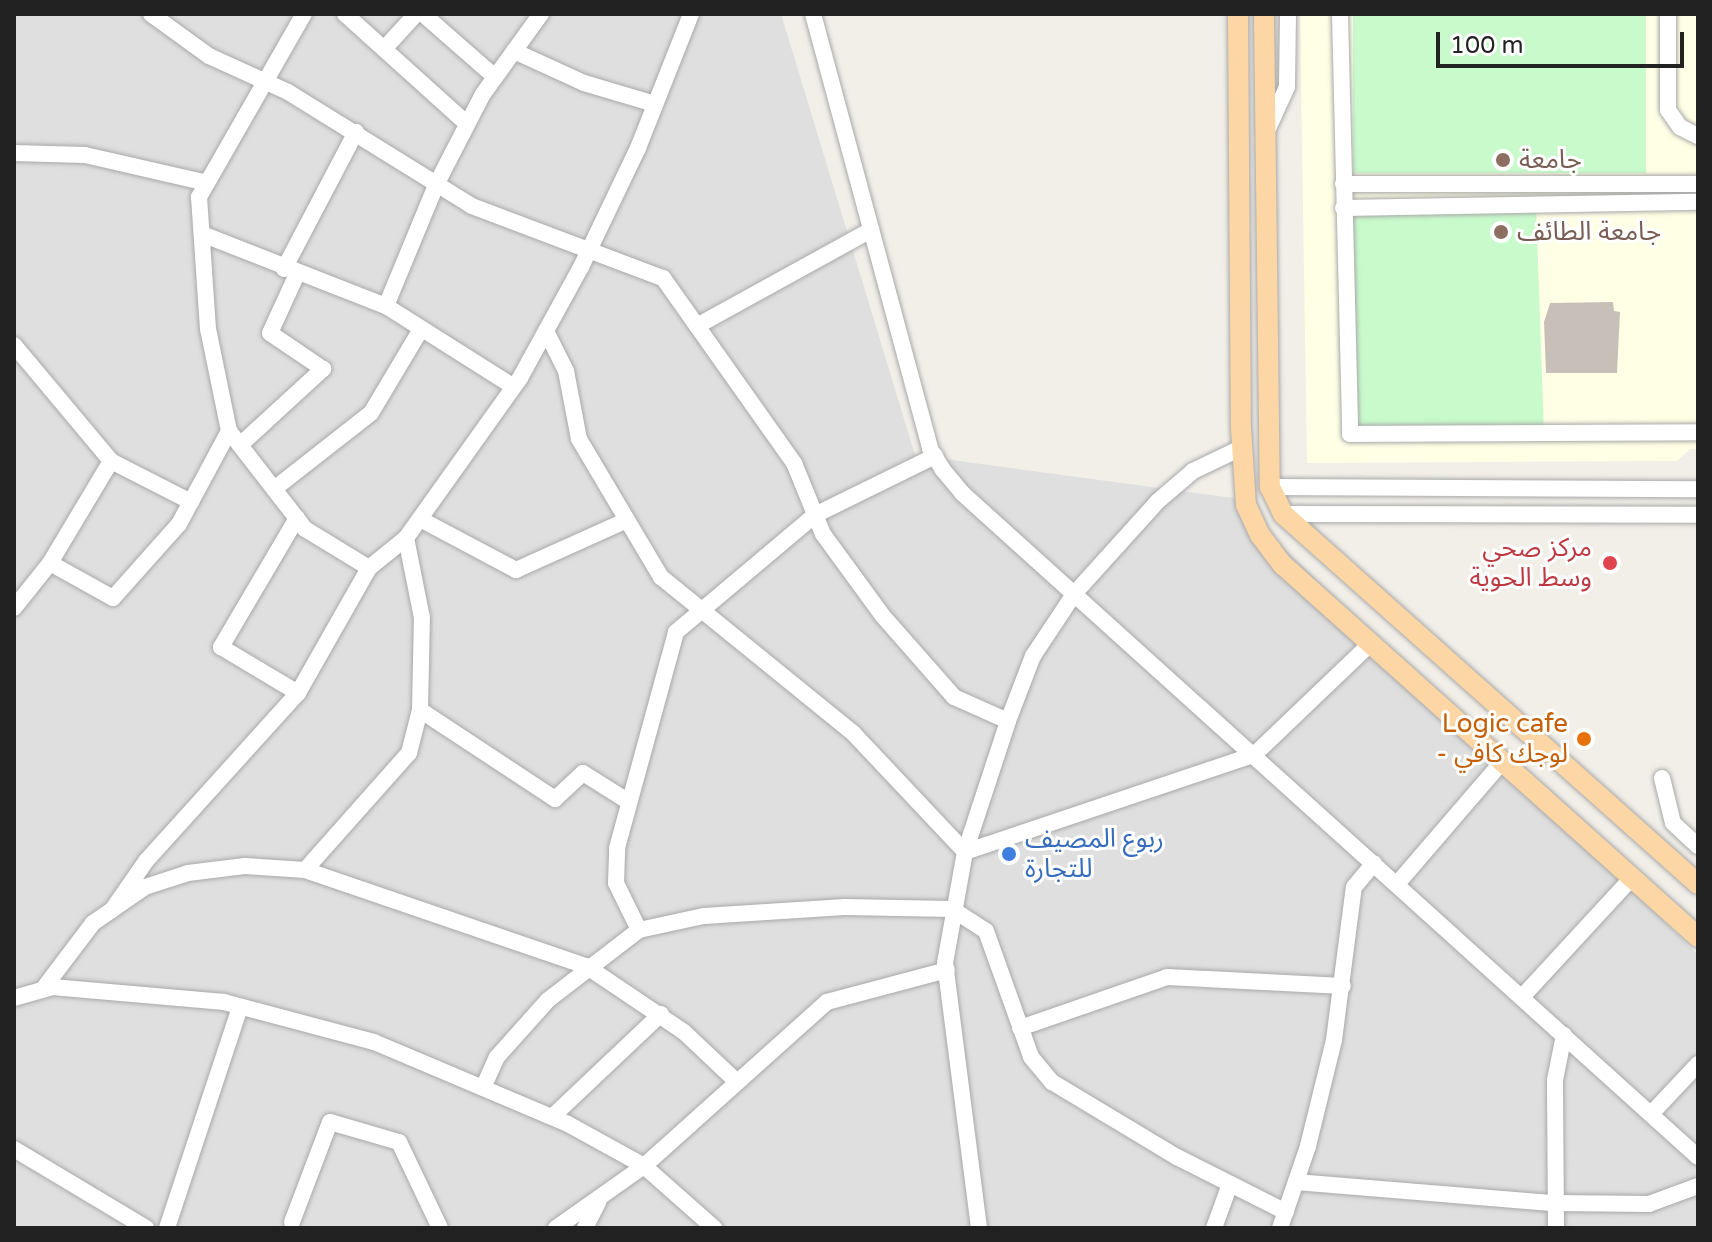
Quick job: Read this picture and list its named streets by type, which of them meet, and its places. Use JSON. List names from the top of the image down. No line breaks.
{"places":["جامعة","جامعة الطائف","مركز صحي وسط الحوية","Logic cafe - لوجك كافي","ربوع المصيف للتجارة"],"scale_bar":"100 m"}
